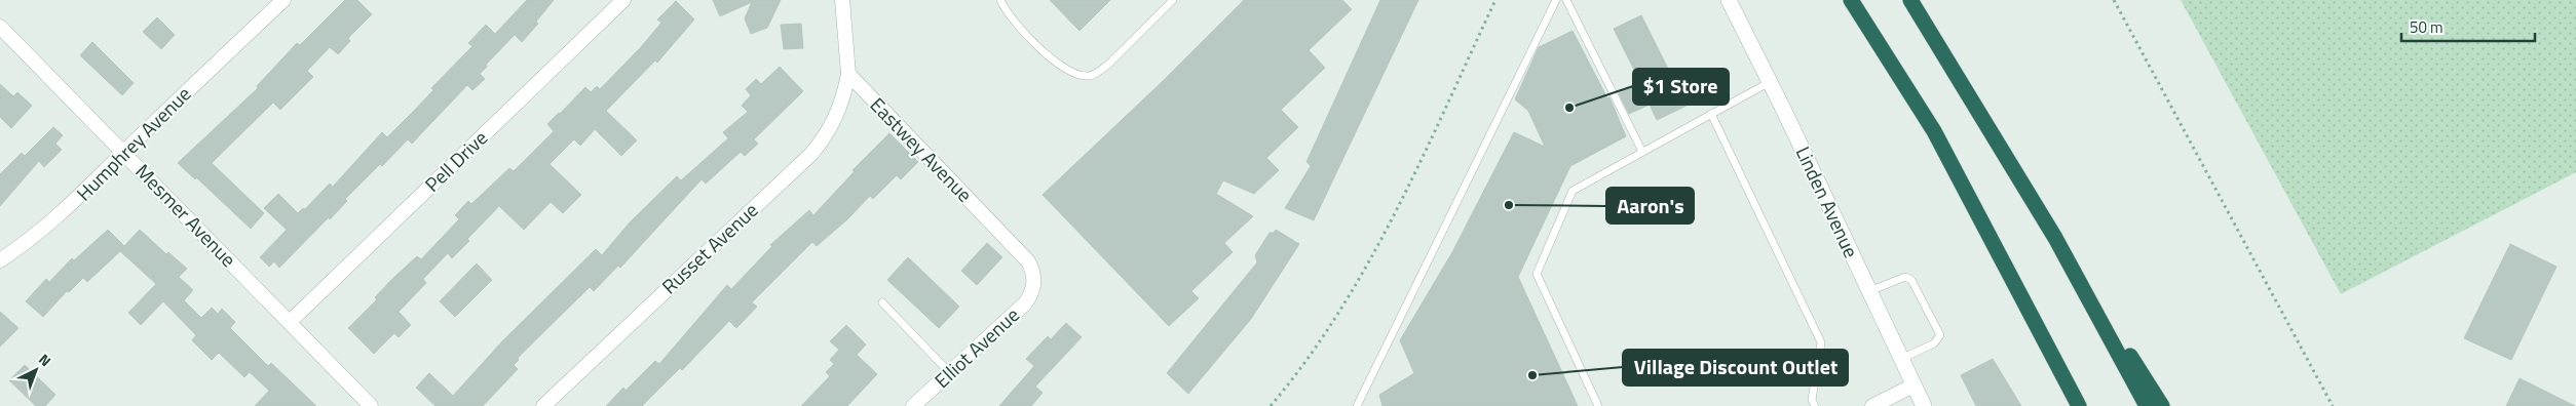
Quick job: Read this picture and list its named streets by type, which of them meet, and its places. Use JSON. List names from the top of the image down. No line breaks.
{"streets":{"main road":["Linden Avenue"],"street":["Humphrey Avenue","Eastwey Avenue","Pell Drive","Mesmer Avenue","Russet Avenue","Elliot Avenue"]},"crossings":[["Humphrey Avenue","Mesmer Avenue"],["Eastwey Avenue","Russet Avenue"],["Eastwey Avenue","Elliot Avenue"],["Pell Drive","Mesmer Avenue"]],"places":["$1 Store","Aaron's","Village Discount Outlet"],"scale_bar":"50 m","north":"top right"}
